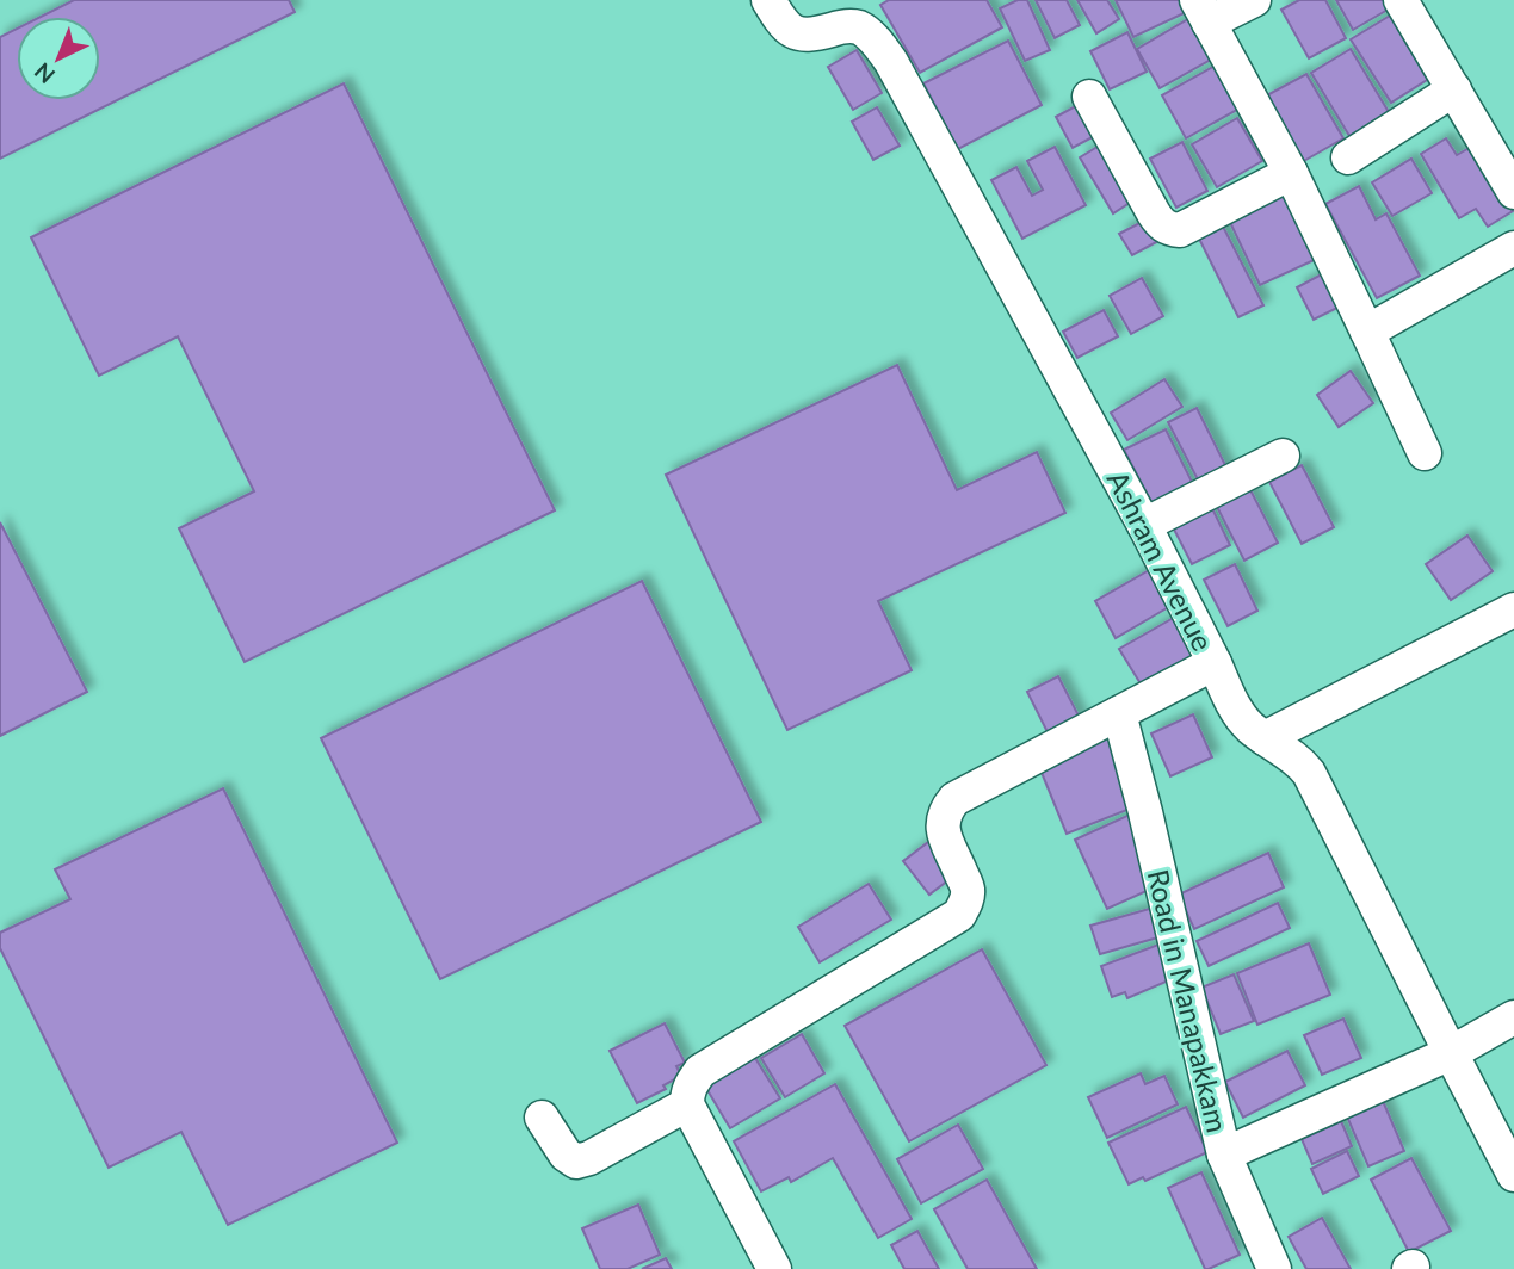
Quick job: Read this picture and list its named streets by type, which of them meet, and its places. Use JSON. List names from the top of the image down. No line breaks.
{"streets":{"street":["Ashram Avenue","Road in Manapakkam"]},"crossings":[["Ashram Avenue","Road in Manapakkam"]],"north":"bottom left"}
